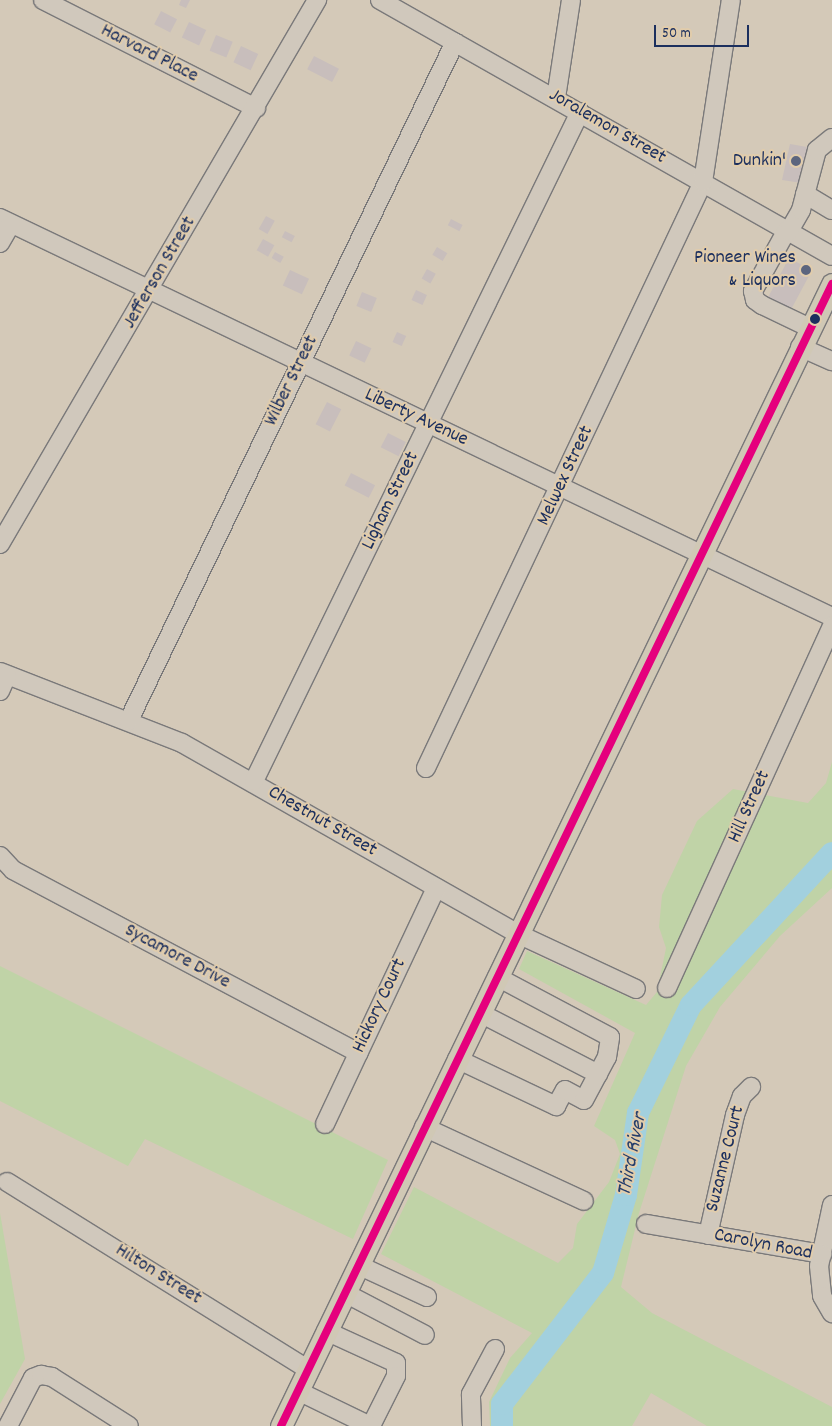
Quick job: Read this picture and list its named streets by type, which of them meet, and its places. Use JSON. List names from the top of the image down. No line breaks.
{"streets":{"street":["Harvard Place","Joralemon Street","Jefferson Street","Wilber Street","Liberty Avenue","Melwex Street","Ligham Street","Hill Street","Chestnut Street","Sycamore Drive","Hickory Court","Suzanne Court","Carolyn Road","Hilton Street"]},"crossings":[["Harvard Place","Jefferson Street"],["Joralemon Street","Wilber Street"],["Joralemon Street","Melwex Street"],["Joralemon Street","Ligham Street"],["Jefferson Street","Liberty Avenue"],["Wilber Street","Liberty Avenue"],["Wilber Street","Chestnut Street"],["Liberty Avenue","Melwex Street"],["Liberty Avenue","Ligham Street"],["Ligham Street","Chestnut Street"],["Chestnut Street","Hickory Court"],["Sycamore Drive","Hickory Court"],["Suzanne Court","Carolyn Road"]],"water":["Third River"],"places":["Dunkin'","Pioneer Wines & Liquors"],"scale_bar":"50 m"}
